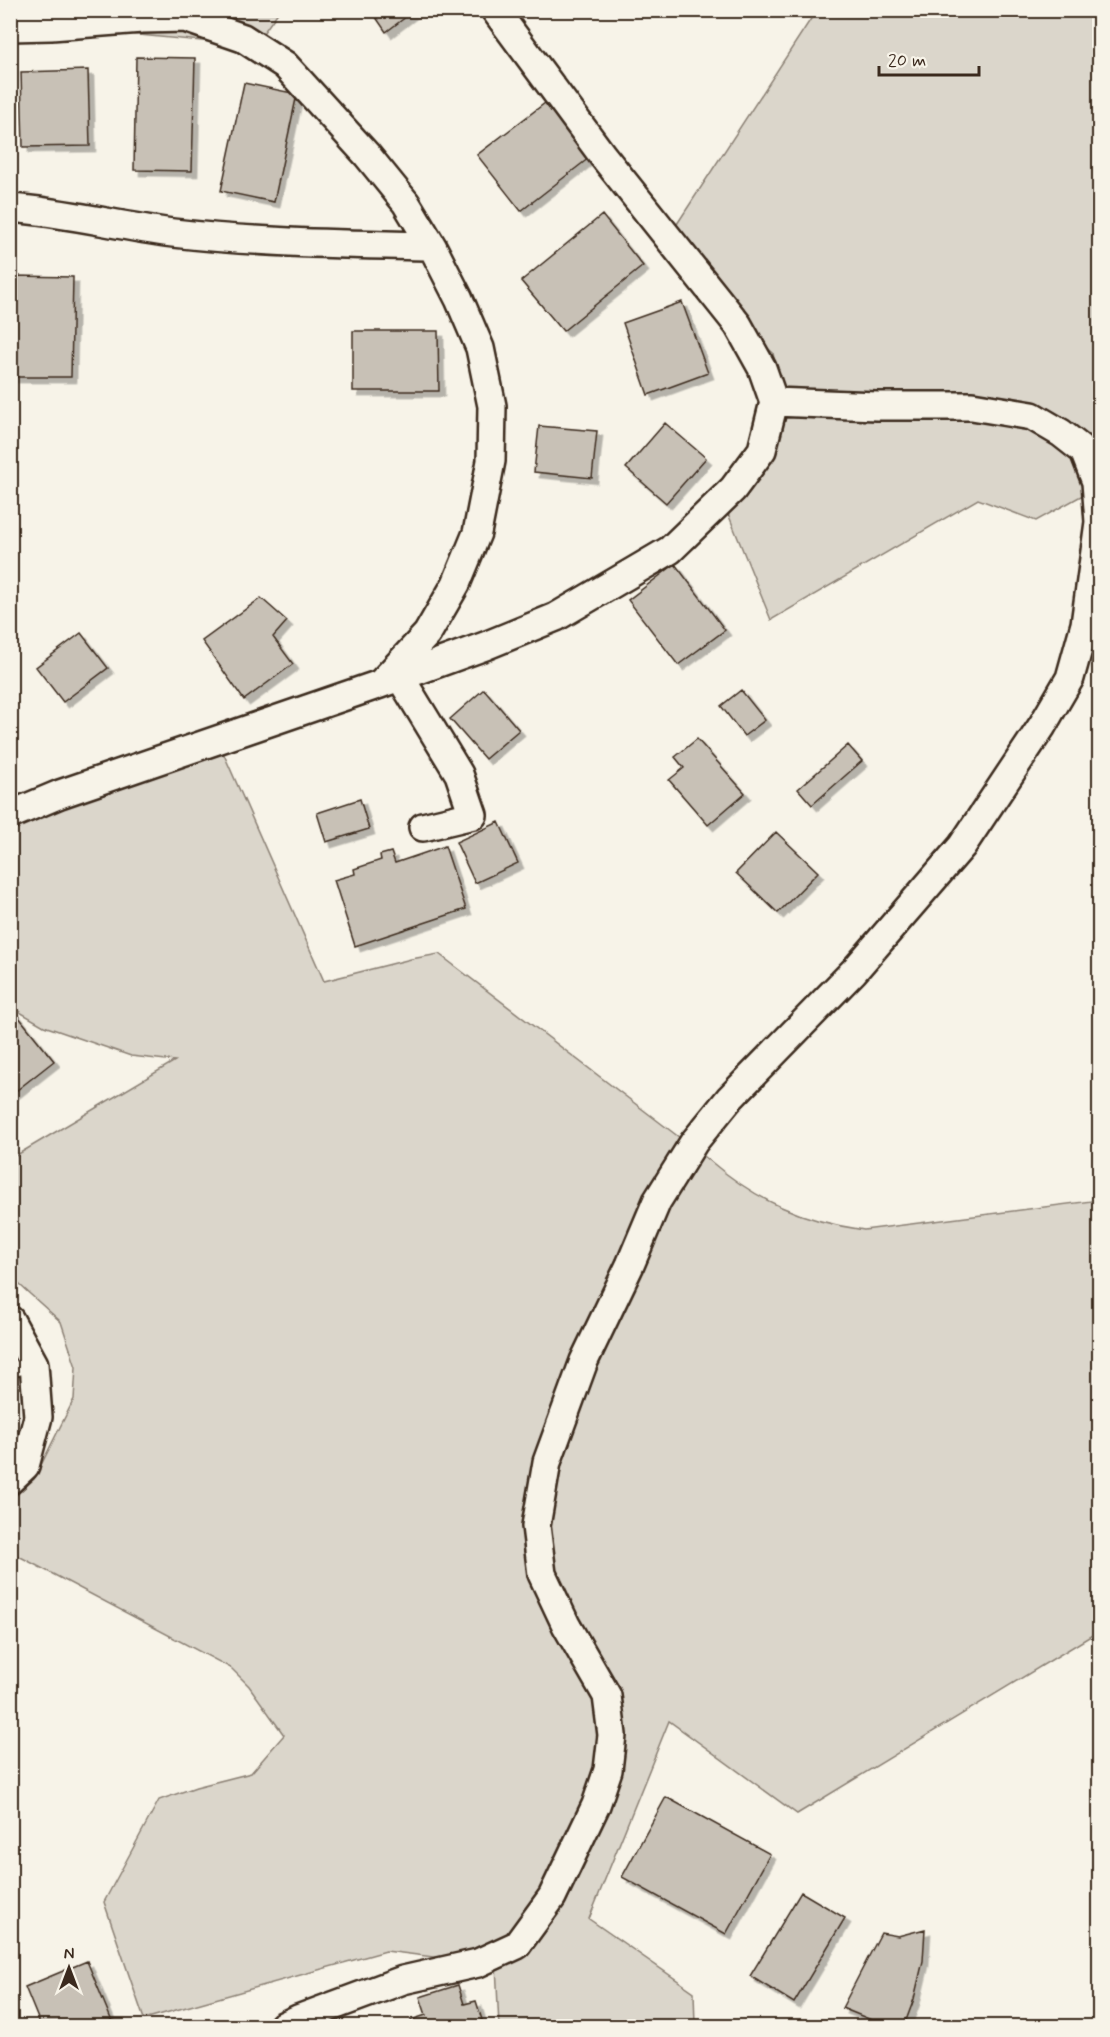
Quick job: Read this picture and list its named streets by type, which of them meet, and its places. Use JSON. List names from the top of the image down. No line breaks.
{"scale_bar":"20 m","north":"top"}
